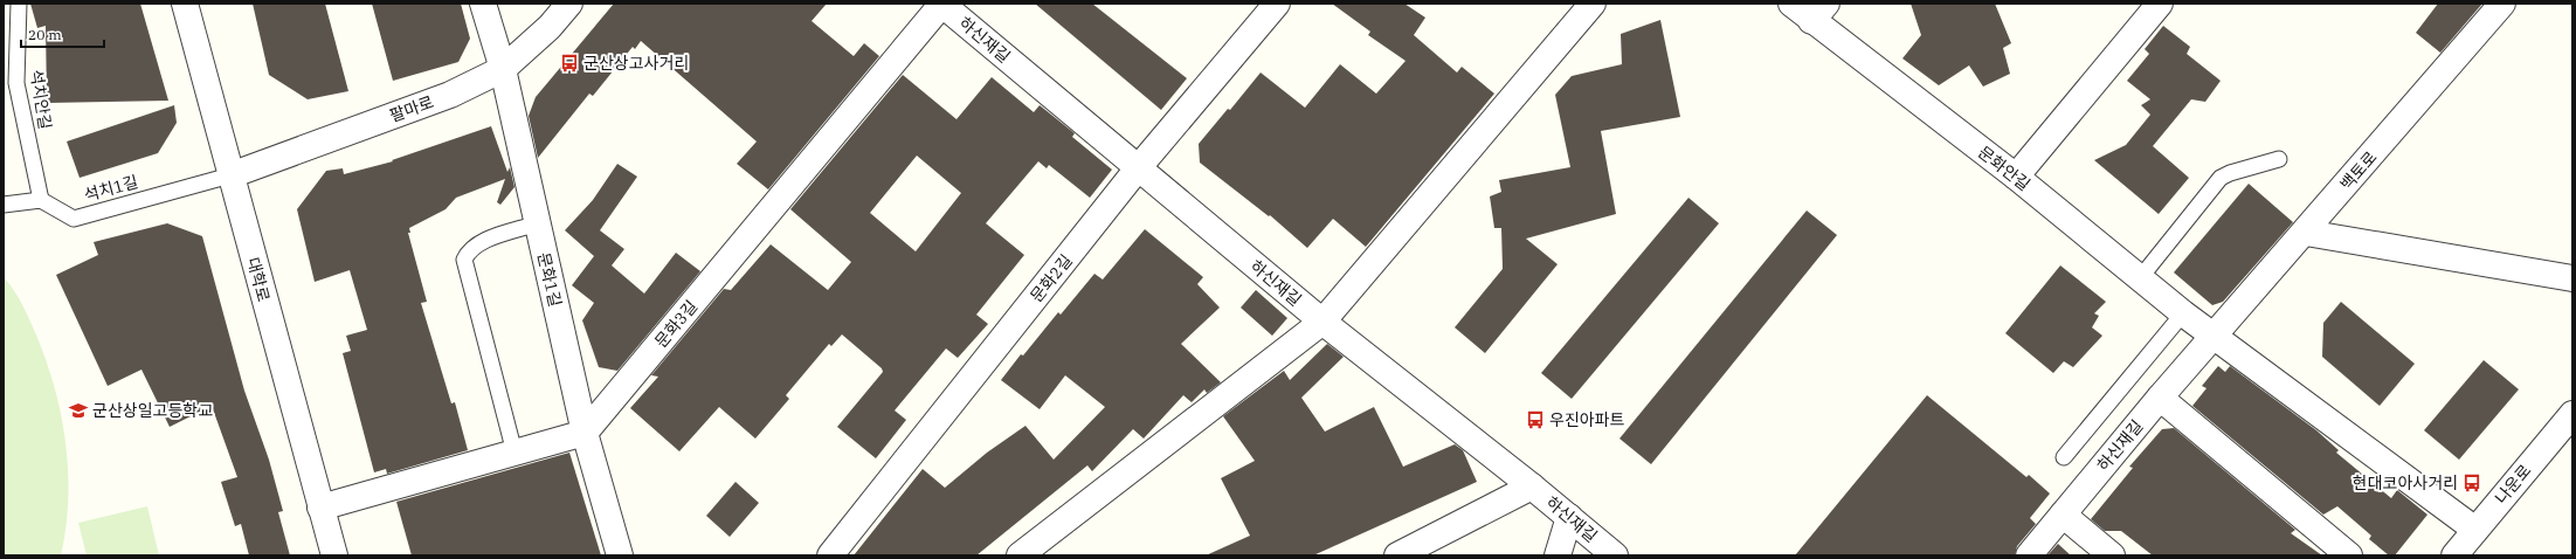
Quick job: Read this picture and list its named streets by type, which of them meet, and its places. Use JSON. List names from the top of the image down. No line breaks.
{"streets":{"street":["하신재길","팔마로","문화안길","백토로","문화2길","대학로","문화1길","문화3길","나운로"],"lane":["석치안길","석치1길"]},"crossings":[["하신재길","문화안길"],["하신재길","백토로"],["하신재길","문화2길"],["하신재길","문화3길"],["석치안길","석치1길"],["팔마로","석치1길"],["팔마로","대학로"],["팔마로","문화1길"],["문화안길","백토로"],["문화안길","나운로"],["석치1길","대학로"],["문화1길","문화3길"]],"places":{"bus stop":["군산상고사거리","우진아파트","현대코아사거리"],"school or university":["군산상일고등학교"]},"scale_bar":"20 m"}
